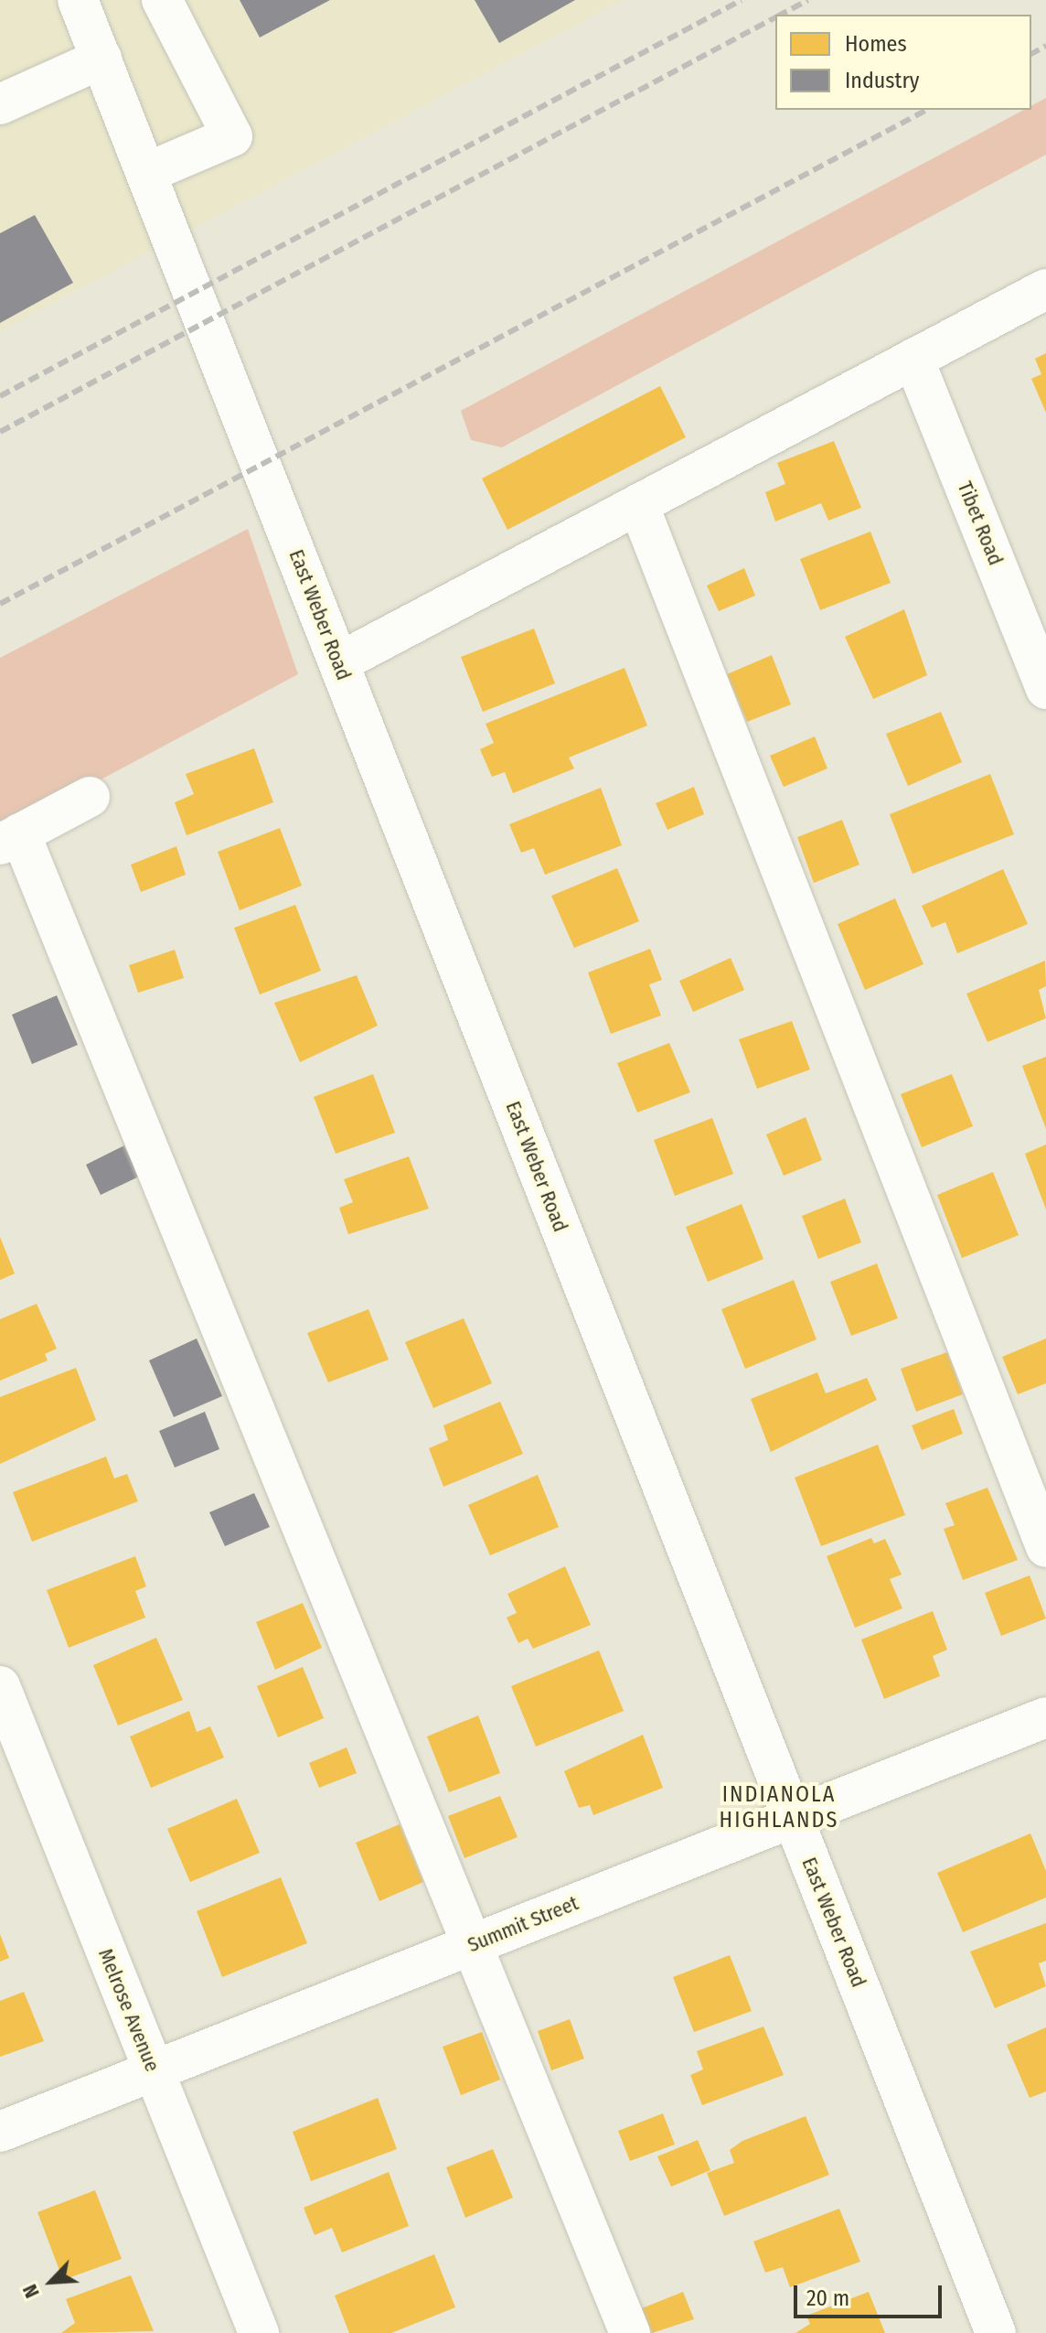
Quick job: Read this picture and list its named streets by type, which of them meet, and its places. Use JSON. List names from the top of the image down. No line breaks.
{"streets":{"street":["Tibet Road","East Weber Road","Summit Street","Melrose Avenue"]},"crossings":[["East Weber Road","Summit Street"],["Summit Street","Melrose Avenue"]],"districts":["INDIANOLA HIGHLANDS"],"legend":["Homes","Industry"],"scale_bar":"20 m","north":"bottom left"}
